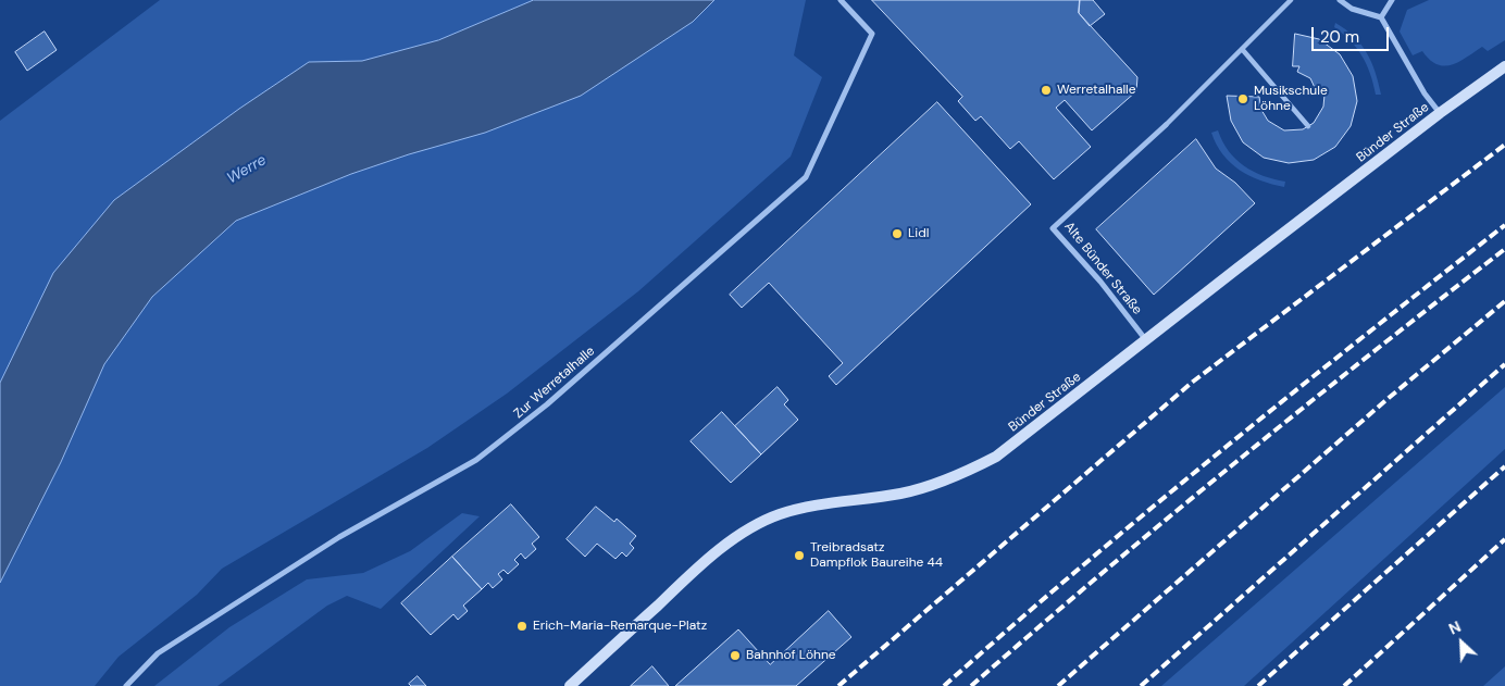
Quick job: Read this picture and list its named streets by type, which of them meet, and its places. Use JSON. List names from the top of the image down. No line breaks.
{"streets":{"main road":["Bünder Straße"],"street":["Alte Bünder Straße","Zur Werretalhalle"]},"crossings":[["Bünder Straße","Alte Bünder Straße"]],"water":["Werre"],"places":["Werretalhalle","Musikschule Löhne","Lidl","Treibradsatz Dampflok Baureihe 44","Erich-Maria-Remarque-Platz","Bahnhof Löhne"],"scale_bar":"20 m","north":"top left"}
